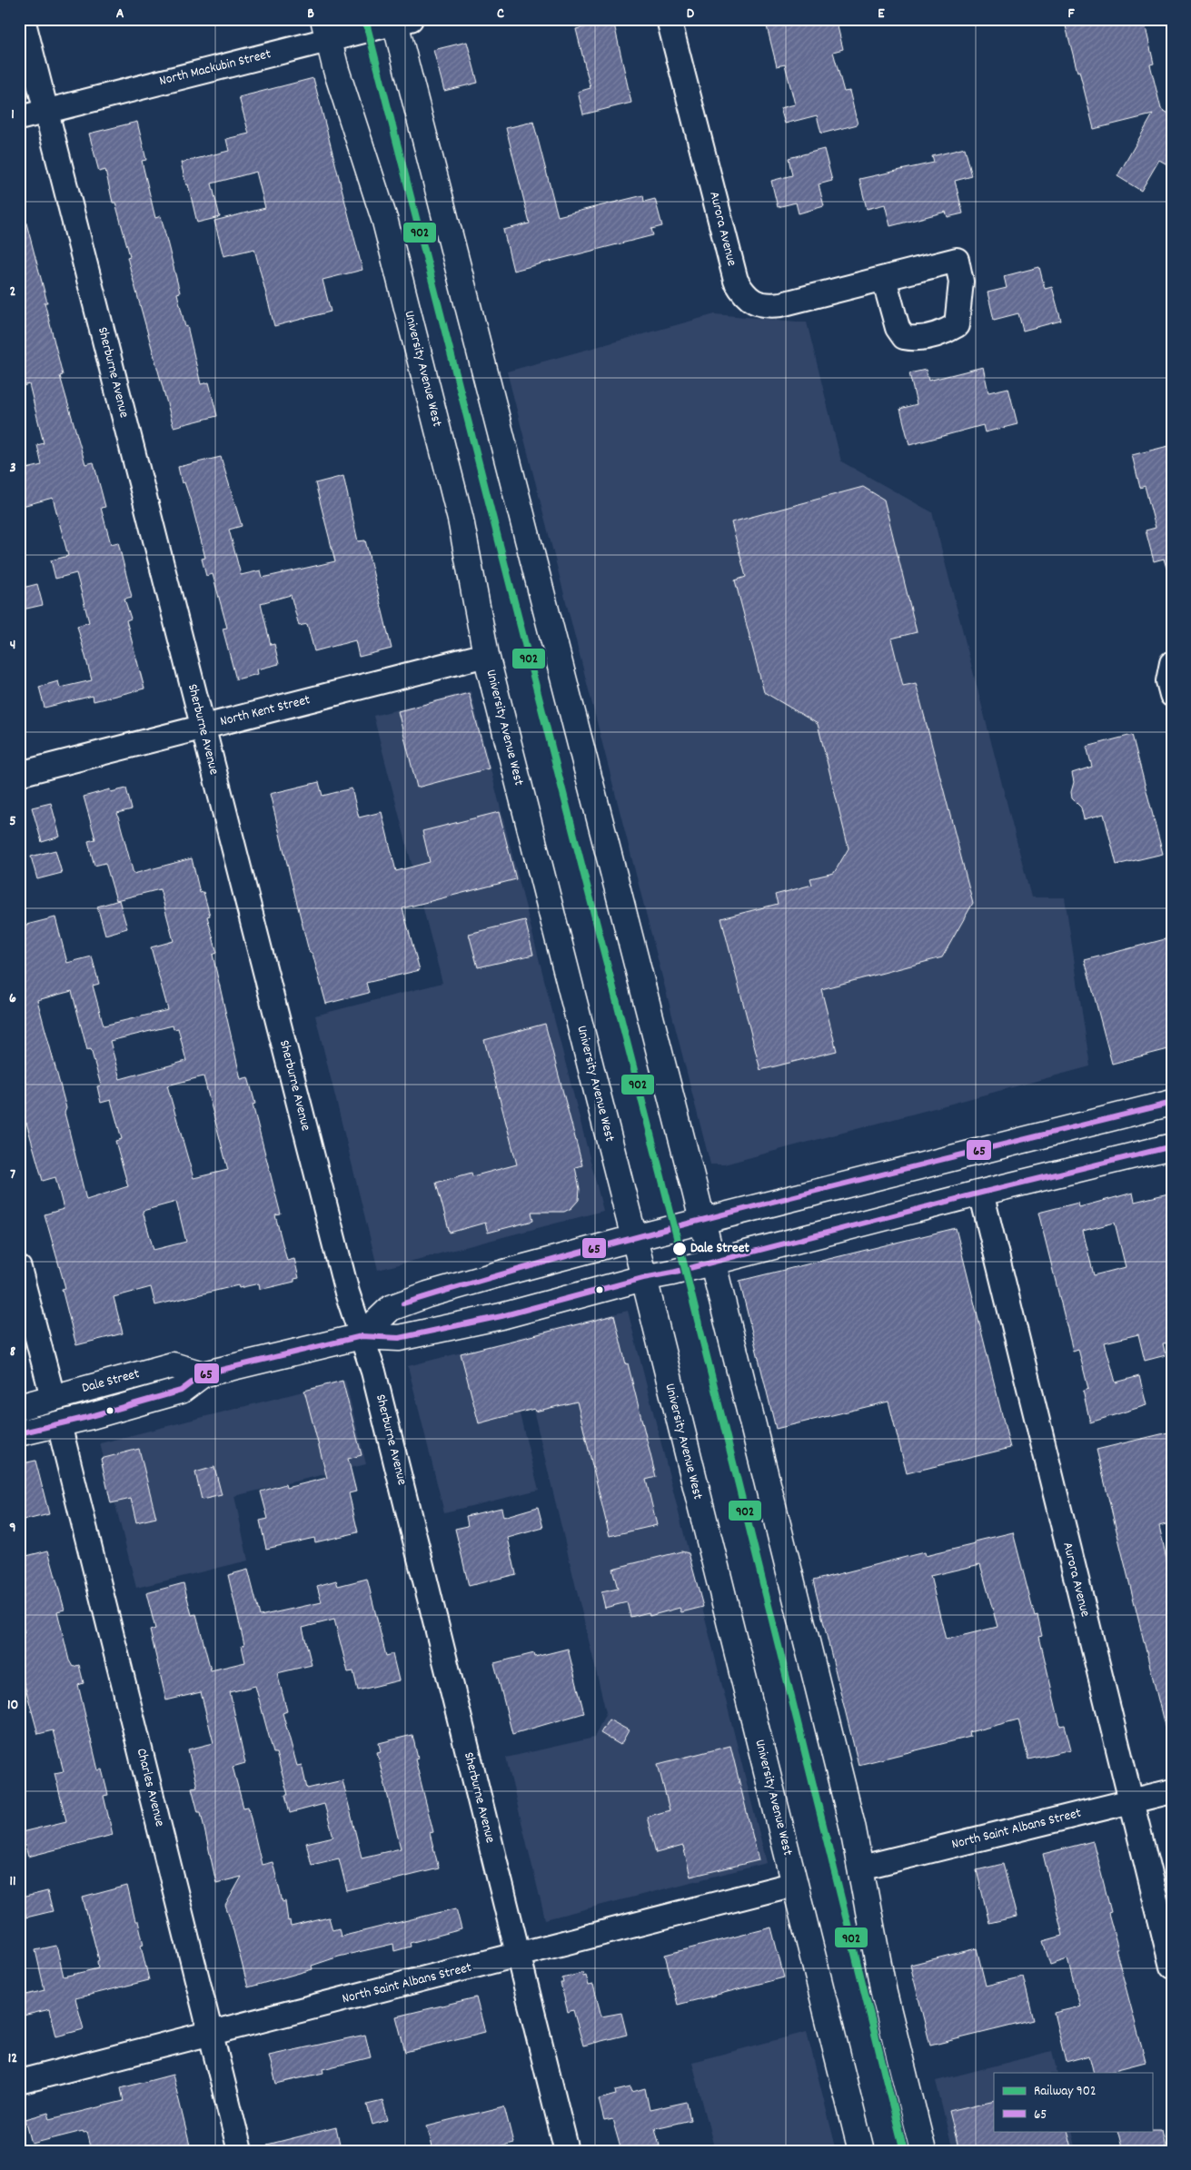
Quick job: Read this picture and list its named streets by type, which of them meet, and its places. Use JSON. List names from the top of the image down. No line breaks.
{"streets":{"main road":["University Avenue West","Dale Street"],"street":["North Mackubin Street","Aurora Avenue","Sherburne Avenue","North Kent Street","Charles Avenue","North Saint Albans Street"]},"crossings":[["North Mackubin Street","University Avenue West"],["North Mackubin Street","Sherburne Avenue"],["Aurora Avenue","Dale Street"],["Aurora Avenue","North Saint Albans Street"],["University Avenue West","North Kent Street"],["University Avenue West","Dale Street"],["University Avenue West","North Saint Albans Street"],["Sherburne Avenue","North Kent Street"],["Sherburne Avenue","Dale Street"],["Sherburne Avenue","North Saint Albans Street"],["Dale Street","Charles Avenue"],["Charles Avenue","North Saint Albans Street"]],"places":["Dale Street"],"lines":["rail line 902","transit line 65"],"legend":["Railway 902","65"],"grid":{"columns":["A","B","C","D","E","F"],"rows":["1","2","3","4","5","6","7","8","9","10","11","12"]}}
